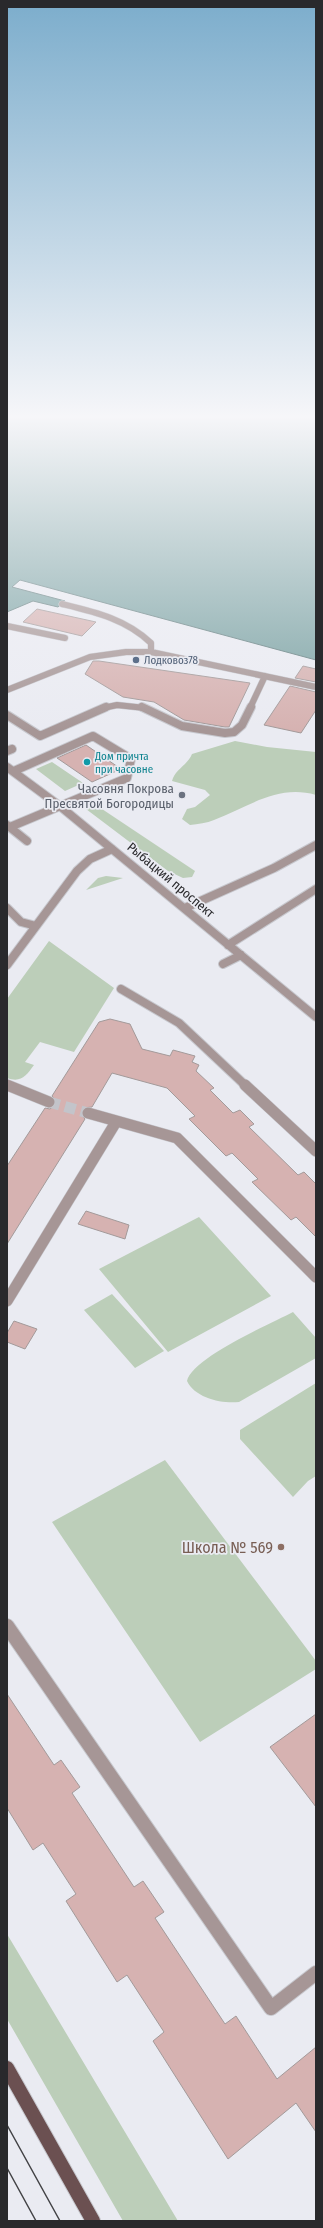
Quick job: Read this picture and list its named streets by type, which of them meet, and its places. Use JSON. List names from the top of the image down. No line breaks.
{"streets":{"street":["Рыбацкий проспект"]},"places":["Лодковоз78","Дом причта при часовне","Часовня Покрова Пресвятой Богородицы","Школа № 569"]}
